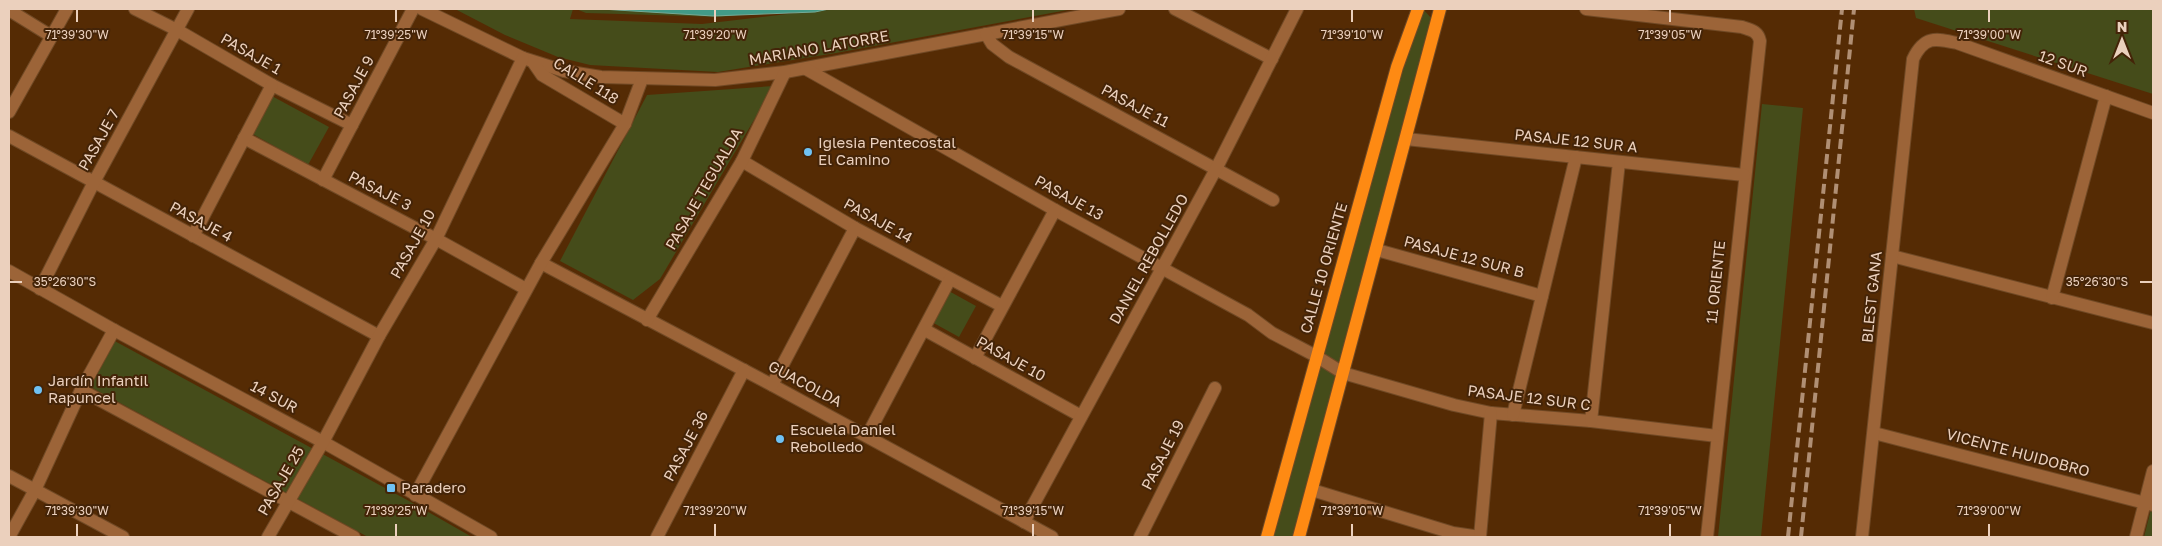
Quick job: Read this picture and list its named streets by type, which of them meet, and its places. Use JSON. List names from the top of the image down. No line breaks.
{"streets":{"main road":["CALLE 10 ORIENTE"],"street":["MARIANO LATORRE","PASAJE 1","12 SUR","CALLE 118","PASAJE 9","PASAJE 11","PASAJE 7","PASAJE 12 SUR A","PASAJE TEGUALDA","PASAJE 3","PASAJE 13","PASAJE 14","PASAJE 4","PASAJE 10","PASAJE 12 SUR B","DANIEL REBOLLEDO","11 ORIENTE","BLEST GANA","GUACOLDA","14 SUR","PASAJE 12 SUR C","PASAJE 36","VICENTE HUIDOBRO","PASAJE 19","PASAJE 25"]},"crossings":[["MARIANO LATORRE","CALLE 118"],["MARIANO LATORRE","PASAJE 11"],["MARIANO LATORRE","PASAJE TEGUALDA"],["MARIANO LATORRE","PASAJE 13"],["MARIANO LATORRE","PASAJE 10"],["PASAJE 1","PASAJE 9"],["PASAJE 1","PASAJE 7"],["12 SUR","BLEST GANA"],["CALLE 118","PASAJE 10"],["PASAJE 9","PASAJE 3"],["PASAJE 11","DANIEL REBOLLEDO"],["PASAJE 7","PASAJE 4"],["PASAJE 7","14 SUR"],["PASAJE 12 SUR A","11 ORIENTE"],["PASAJE TEGUALDA","PASAJE 14"],["PASAJE TEGUALDA","GUACOLDA"],["PASAJE 3","PASAJE 10"],["PASAJE 13","DANIEL REBOLLEDO"],["PASAJE 13","CALLE 10 ORIENTE"],["PASAJE 13","PASAJE 12 SUR C"],["PASAJE 4","PASAJE 10"],["PASAJE 10","DANIEL REBOLLEDO"],["PASAJE 10","14 SUR"],["PASAJE 10","PASAJE 25"],["DANIEL REBOLLEDO","GUACOLDA"],["CALLE 10 ORIENTE","PASAJE 12 SUR C"],["11 ORIENTE","PASAJE 12 SUR C"],["BLEST GANA","VICENTE HUIDOBRO"],["GUACOLDA","PASAJE 36"],["14 SUR","PASAJE 25"]],"places":{"other":["Iglesia Pentecostal El Camino","Jardín Infantil Rapuncel","Escuela Daniel Rebolledo"],"transit":["Paradero"]},"north":"top","coordinates":["71°39'30\"W","71°39'25\"W","71°39'20\"W","71°39'15\"W","71°39'10\"W","71°39'05\"W","71°39'00\"W","35°26'30\"S"]}
